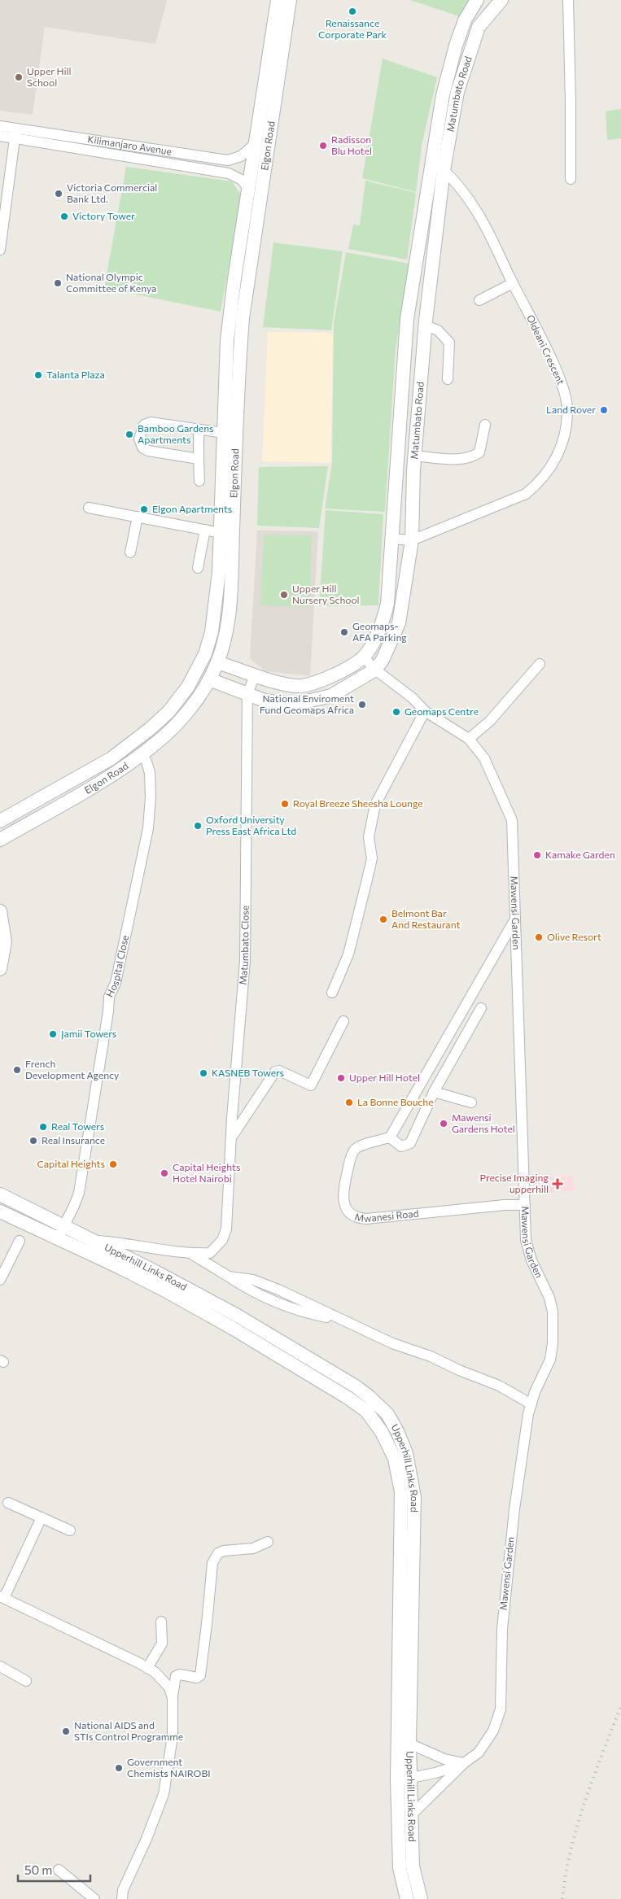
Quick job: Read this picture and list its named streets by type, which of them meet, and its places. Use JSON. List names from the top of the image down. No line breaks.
{"streets":{"street":["Matumbato Road","Kilimanjaro Avenue","Elgon Road","Oldeani Crescent","Mawensi Garden","Matumbato Close","Hospital Close","Mwanesi Road","Upperhill Links Road"]},"crossings":[["Matumbato Road","Elgon Road"],["Matumbato Road","Oldeani Crescent"],["Matumbato Road","Mawensi Garden"],["Matumbato Road","Matumbato Close"],["Kilimanjaro Avenue","Elgon Road"],["Elgon Road","Hospital Close"],["Mawensi Garden","Mwanesi Road"],["Mawensi Garden","Upperhill Links Road"],["Hospital Close","Upperhill Links Road"]],"places":{"other":["Renaissance Corporate Park","Upper Hill School","Radisson Blu Hotel","Victoria Commercial Bank Ltd.","Victory Tower","National Olympic Committee of Kenya","Talanta Plaza","Land Rover","Bamboo Gardens Apartments","Elgon Apartments","Upper Hill Nursery School","Geomaps- AFA Parking","National Enviroment Fund Geomaps Africa","Geomaps Centre","Royal Breeze Sheesha Lounge","Oxford University Press East Africa Ltd","Kamake Garden","Belmont Bar And Restaurant","Olive Resort","Jamii Towers","French Development Agency","KASNEB Towers","Upper Hill Hotel","La Bonne Bouche","Mawensi Gardens Hotel","Real Towers","Real Insurance","Capital Heights","Capital Heights Hotel Nairobi","National AIDS and STIs Control Programme","Government Chemists NAIROBI"],"health":["Precise Imaging upperhill"]},"scale_bar":"50 m"}
